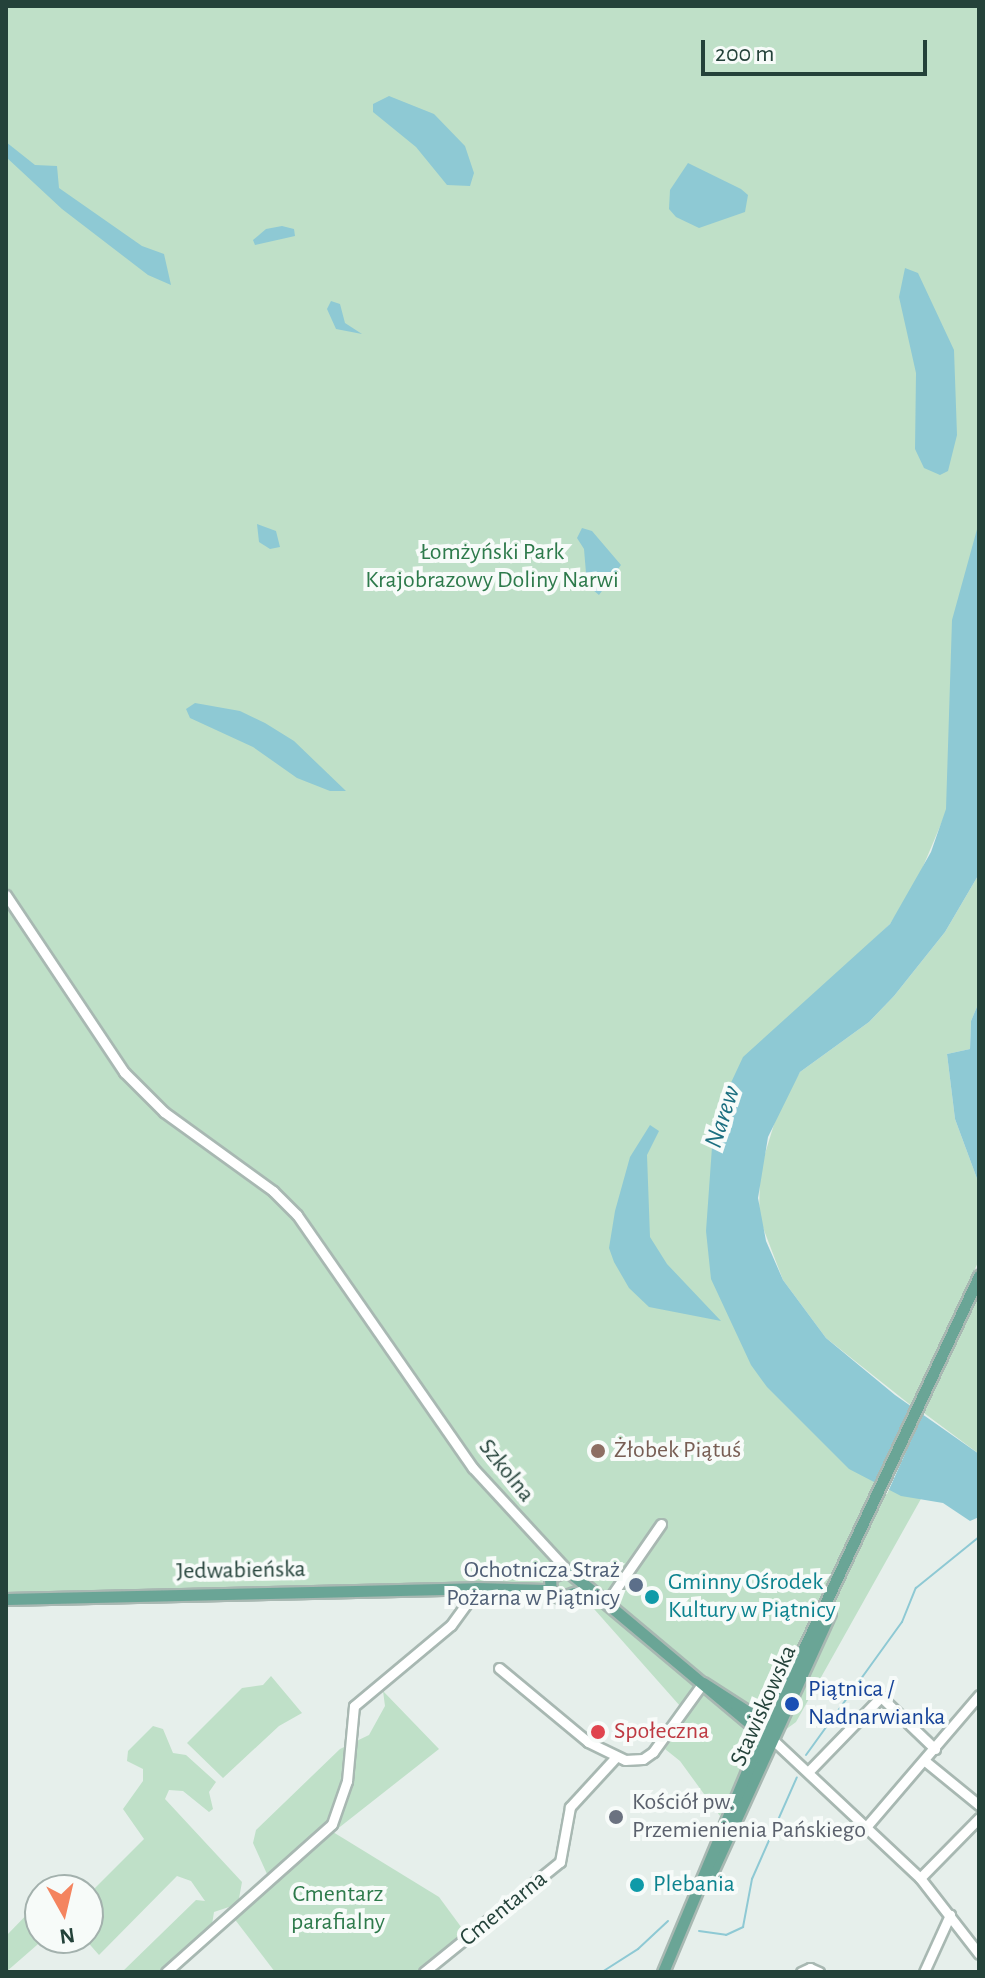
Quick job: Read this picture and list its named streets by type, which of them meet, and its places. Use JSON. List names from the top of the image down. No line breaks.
{"streets":{"main road":["Jedwabieńska","Stawiskowska"],"street":["Szkolna","Cmentarna"]},"crossings":[["Szkolna","Jedwabieńska"]],"water":["Narew"],"parks":["Łomżyński Park Krajobrazowy Doliny Narwi","Cmentarz parafialny"],"places":["Żłobek Piątuś","Ochotnicza Straż Pożarna w Piątnicy","Gminny Ośrodek Kultury w Piątnicy","Piątnica / Nadnarwianka","Społeczna","Kościół pw. Przemienienia Pańskiego","Plebania"],"scale_bar":"200 m","north":"bottom"}
